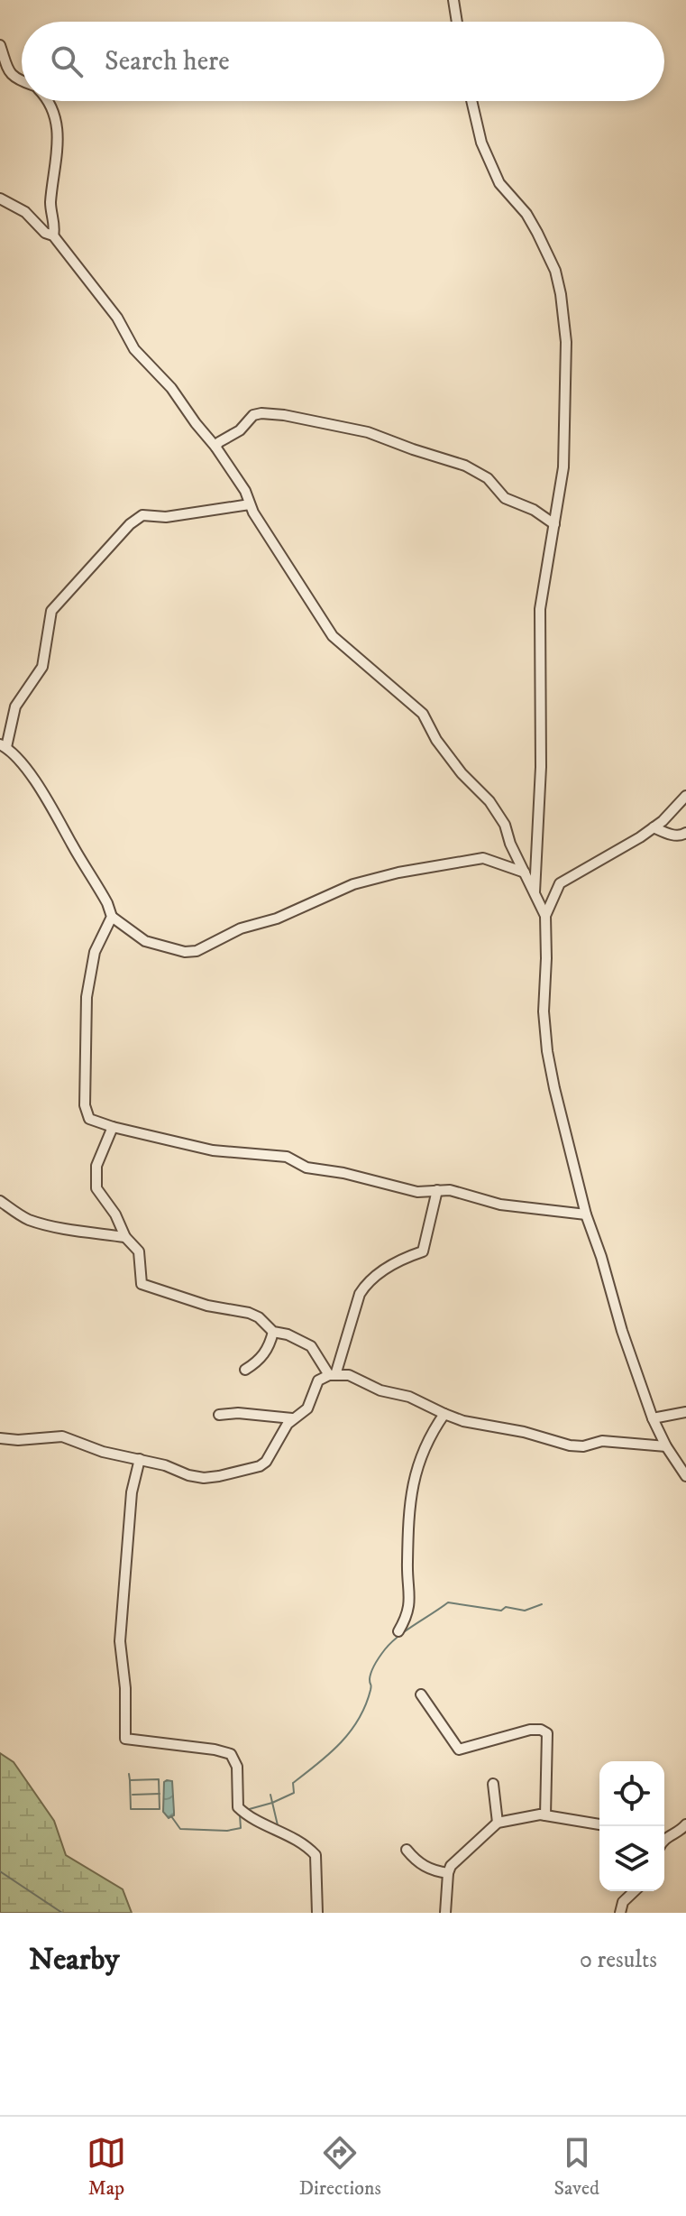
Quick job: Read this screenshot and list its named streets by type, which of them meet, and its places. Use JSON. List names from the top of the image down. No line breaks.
{"page":{"search":"Search here","heading":["Nearby","0 results"],"nav":["Map","Directions","Saved"]}}
